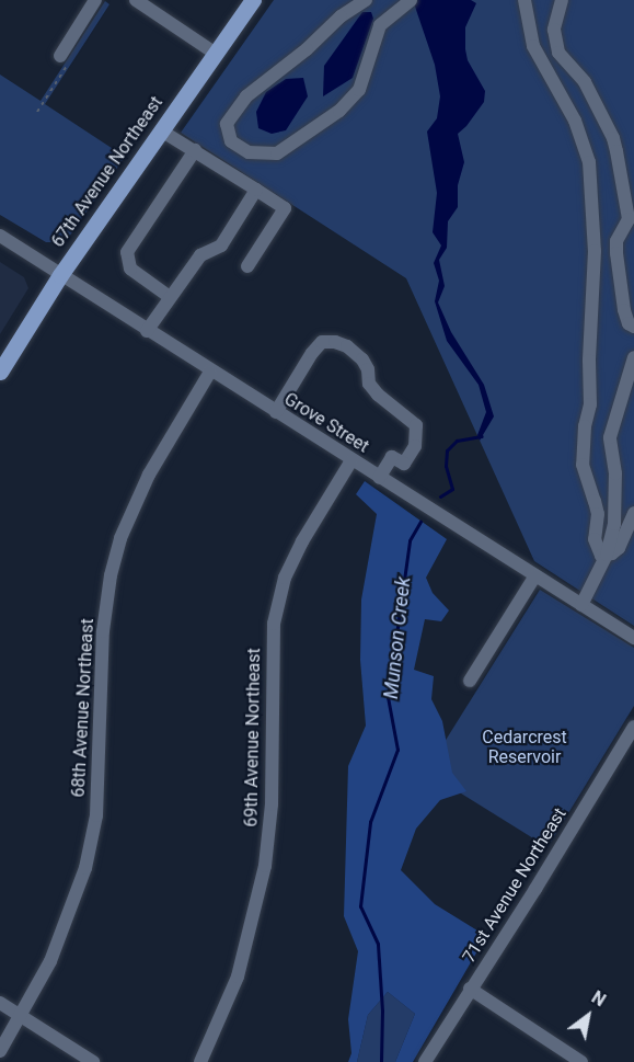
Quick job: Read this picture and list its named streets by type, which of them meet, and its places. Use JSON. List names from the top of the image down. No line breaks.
{"streets":{"main road":["67th Avenue Northeast"],"street":["Grove Street","68th Avenue Northeast","69th Avenue Northeast","71st Avenue Northeast"]},"crossings":[["67th Avenue Northeast","Grove Street"],["Grove Street","68th Avenue Northeast"],["Grove Street","69th Avenue Northeast"]],"water":["Munson Creek"],"parks":["Cedarcrest Reservoir"],"north":"top right"}
